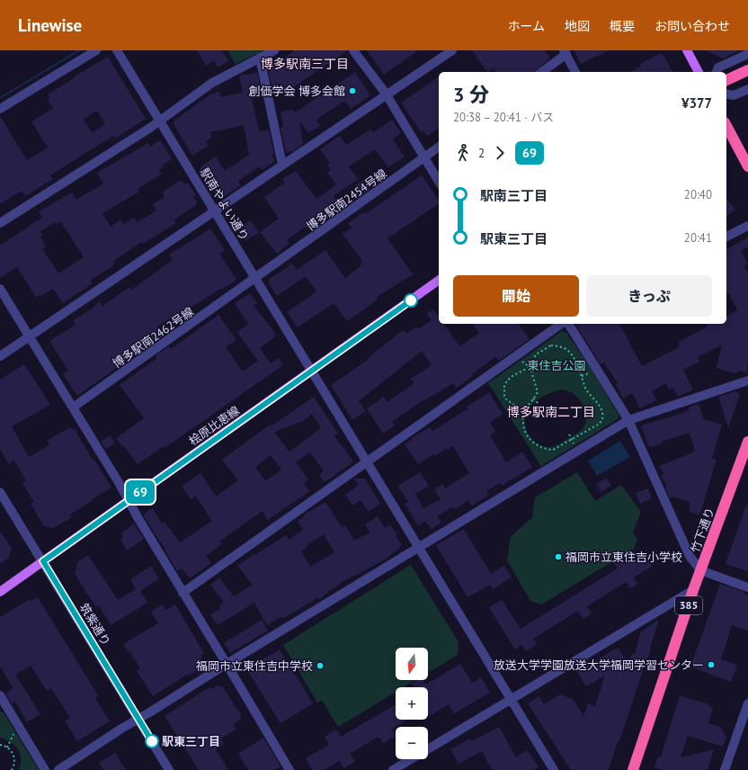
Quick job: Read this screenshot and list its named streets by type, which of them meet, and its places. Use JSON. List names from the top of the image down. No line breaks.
{"streets":{"highway":["竹下通り","385"],"main road":["桧原比恵線"],"street":["博多駅南2454号線","駅南やよい通り","博多駅南2462号線","筑紫通り"]},"crossings":[["博多駅南2454号線","駅南やよい通り"],["博多駅南2454号線","博多駅南2462号線"],["駅南やよい通り","博多駅南2462号線"],["駅南やよい通り","桧原比恵線"],["桧原比恵線","筑紫通り"]],"districts":["博多駅南三丁目","博多駅南二丁目"],"parks":["東住吉公園"],"places":["創価学会 博多会館","福岡市立東住吉小学校","放送大学学園放送大学福岡学習センター","福岡市立東住吉中学校","駅東三丁目"],"lines":["bus line 69"],"north":"bottom","page":{"header":"Linewise","nav":["ホーム","地図","概要","お問い合わせ"],"on_map":"69","heading":["3 分","20:38 – 20:41 · バス","¥377"],"legs":["2","69"],"list":[{"name":"駅南三丁目","value":"20:40"},{"name":"駅東三丁目","value":"20:41"}],"buttons":["開始","きっぷ"],"map_buttons":["+","−"]}}
